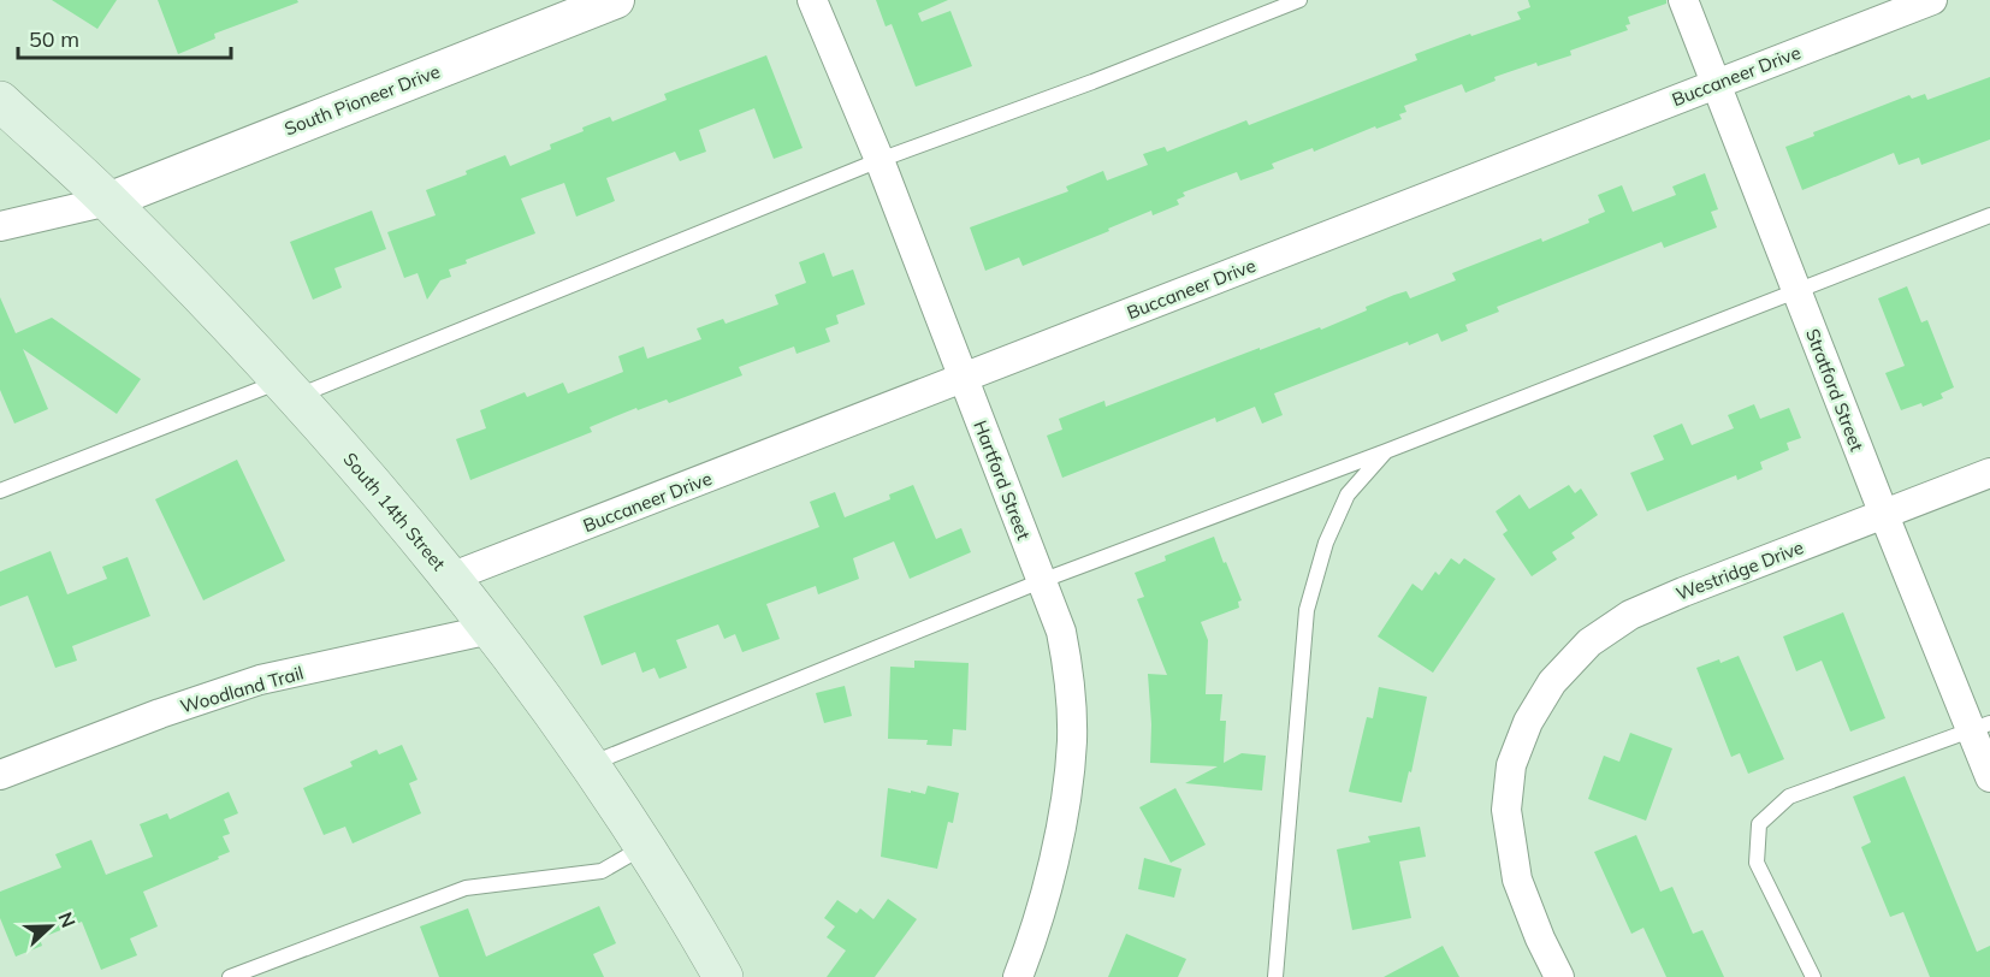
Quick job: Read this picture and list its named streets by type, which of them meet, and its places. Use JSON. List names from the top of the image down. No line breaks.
{"streets":{"main road":["South 14th Street"],"street":["Buccaneer Drive","South Pioneer Drive","Stratford Street","Hartford Street","Westridge Drive","Woodland Trail"]},"crossings":[["Buccaneer Drive","Stratford Street"],["Buccaneer Drive","Hartford Street"],["Buccaneer Drive","South 14th Street"],["South Pioneer Drive","South 14th Street"],["Stratford Street","Westridge Drive"],["South 14th Street","Woodland Trail"]],"scale_bar":"50 m","north":"right"}
